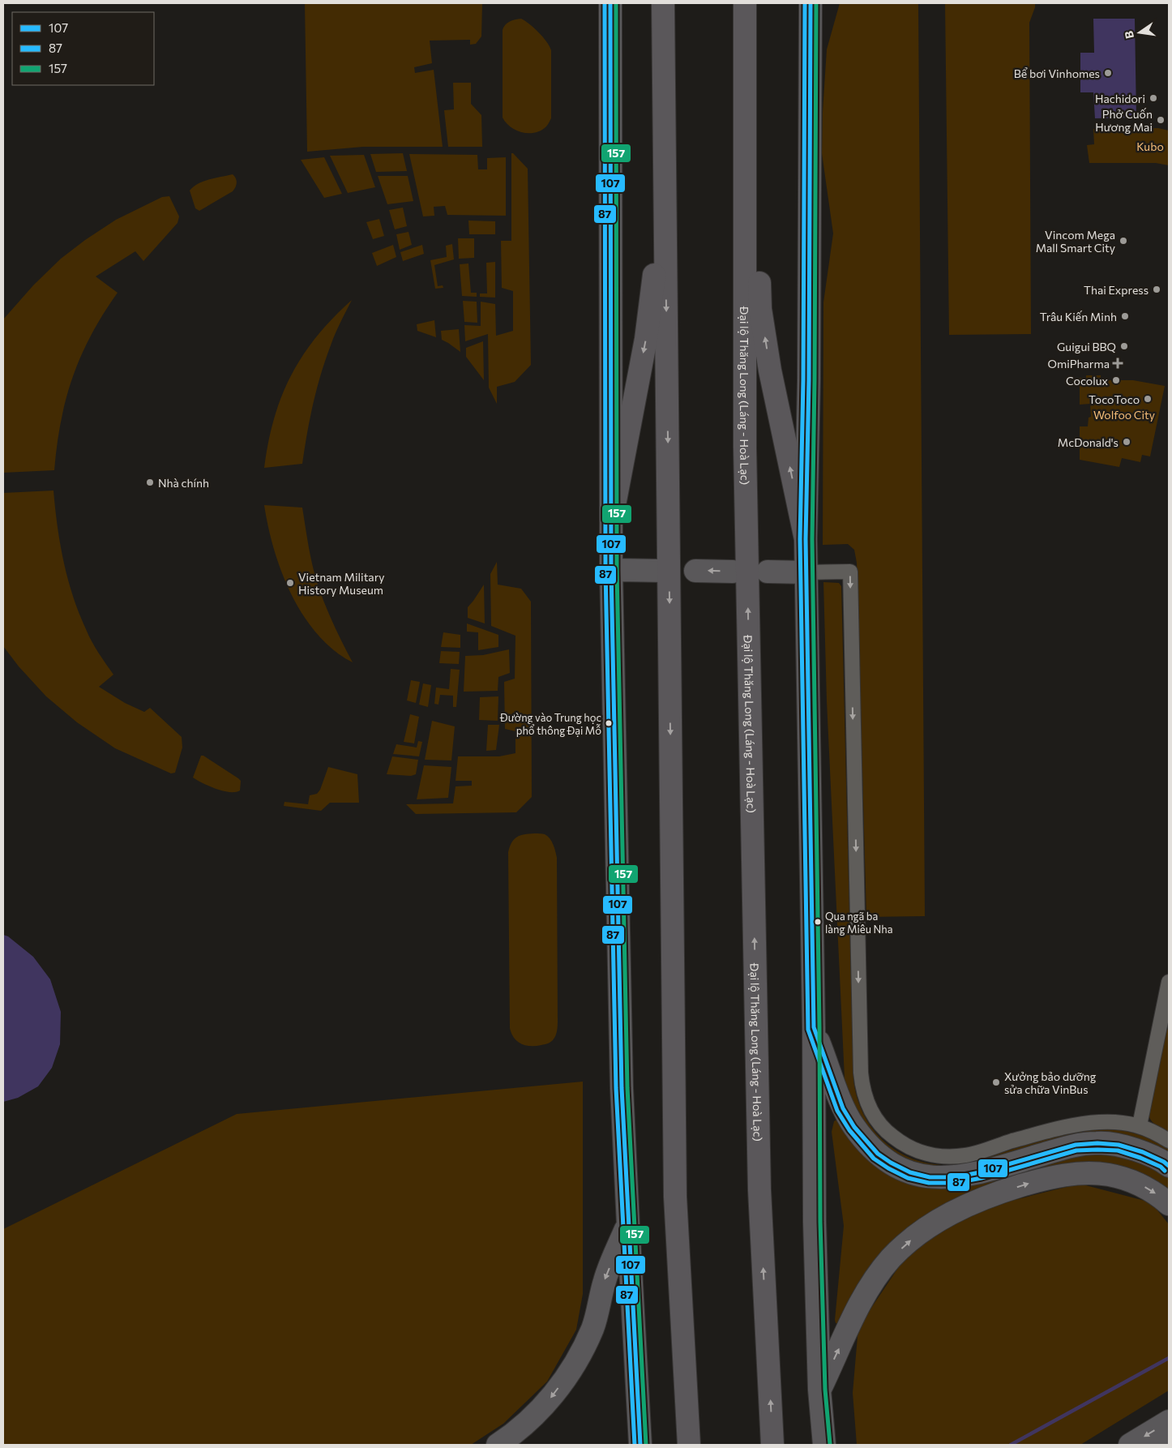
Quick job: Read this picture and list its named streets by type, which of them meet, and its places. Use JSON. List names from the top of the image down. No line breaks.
{"streets":{"highway":["Đại lộ Thăng Long (Láng - Hoà Lạc)"]},"parks":["Kubo","Wolfoo City"],"places":{"other":["Bể bơi Vinhomes","Hachidori","Phở Cuốn Hương Mai","Vincom Mega Mall Smart City","Thai Express","Trâu Kiến Minh","Guigui BBQ","Cocolux","TocoToco","McDonald's","Nhà chính","Vietnam Military History Museum","Đường vào Trung học phổ thông Đại Mỗ","Qua ngã ba làng Miêu Nha","Xưởng bảo dưỡng sửa chữa VinBus"],"health":["OmiPharma"]},"lines":["transit line 107","transit line 87","transit line 157"],"legend":["107","87","157"],"north":"left"}
